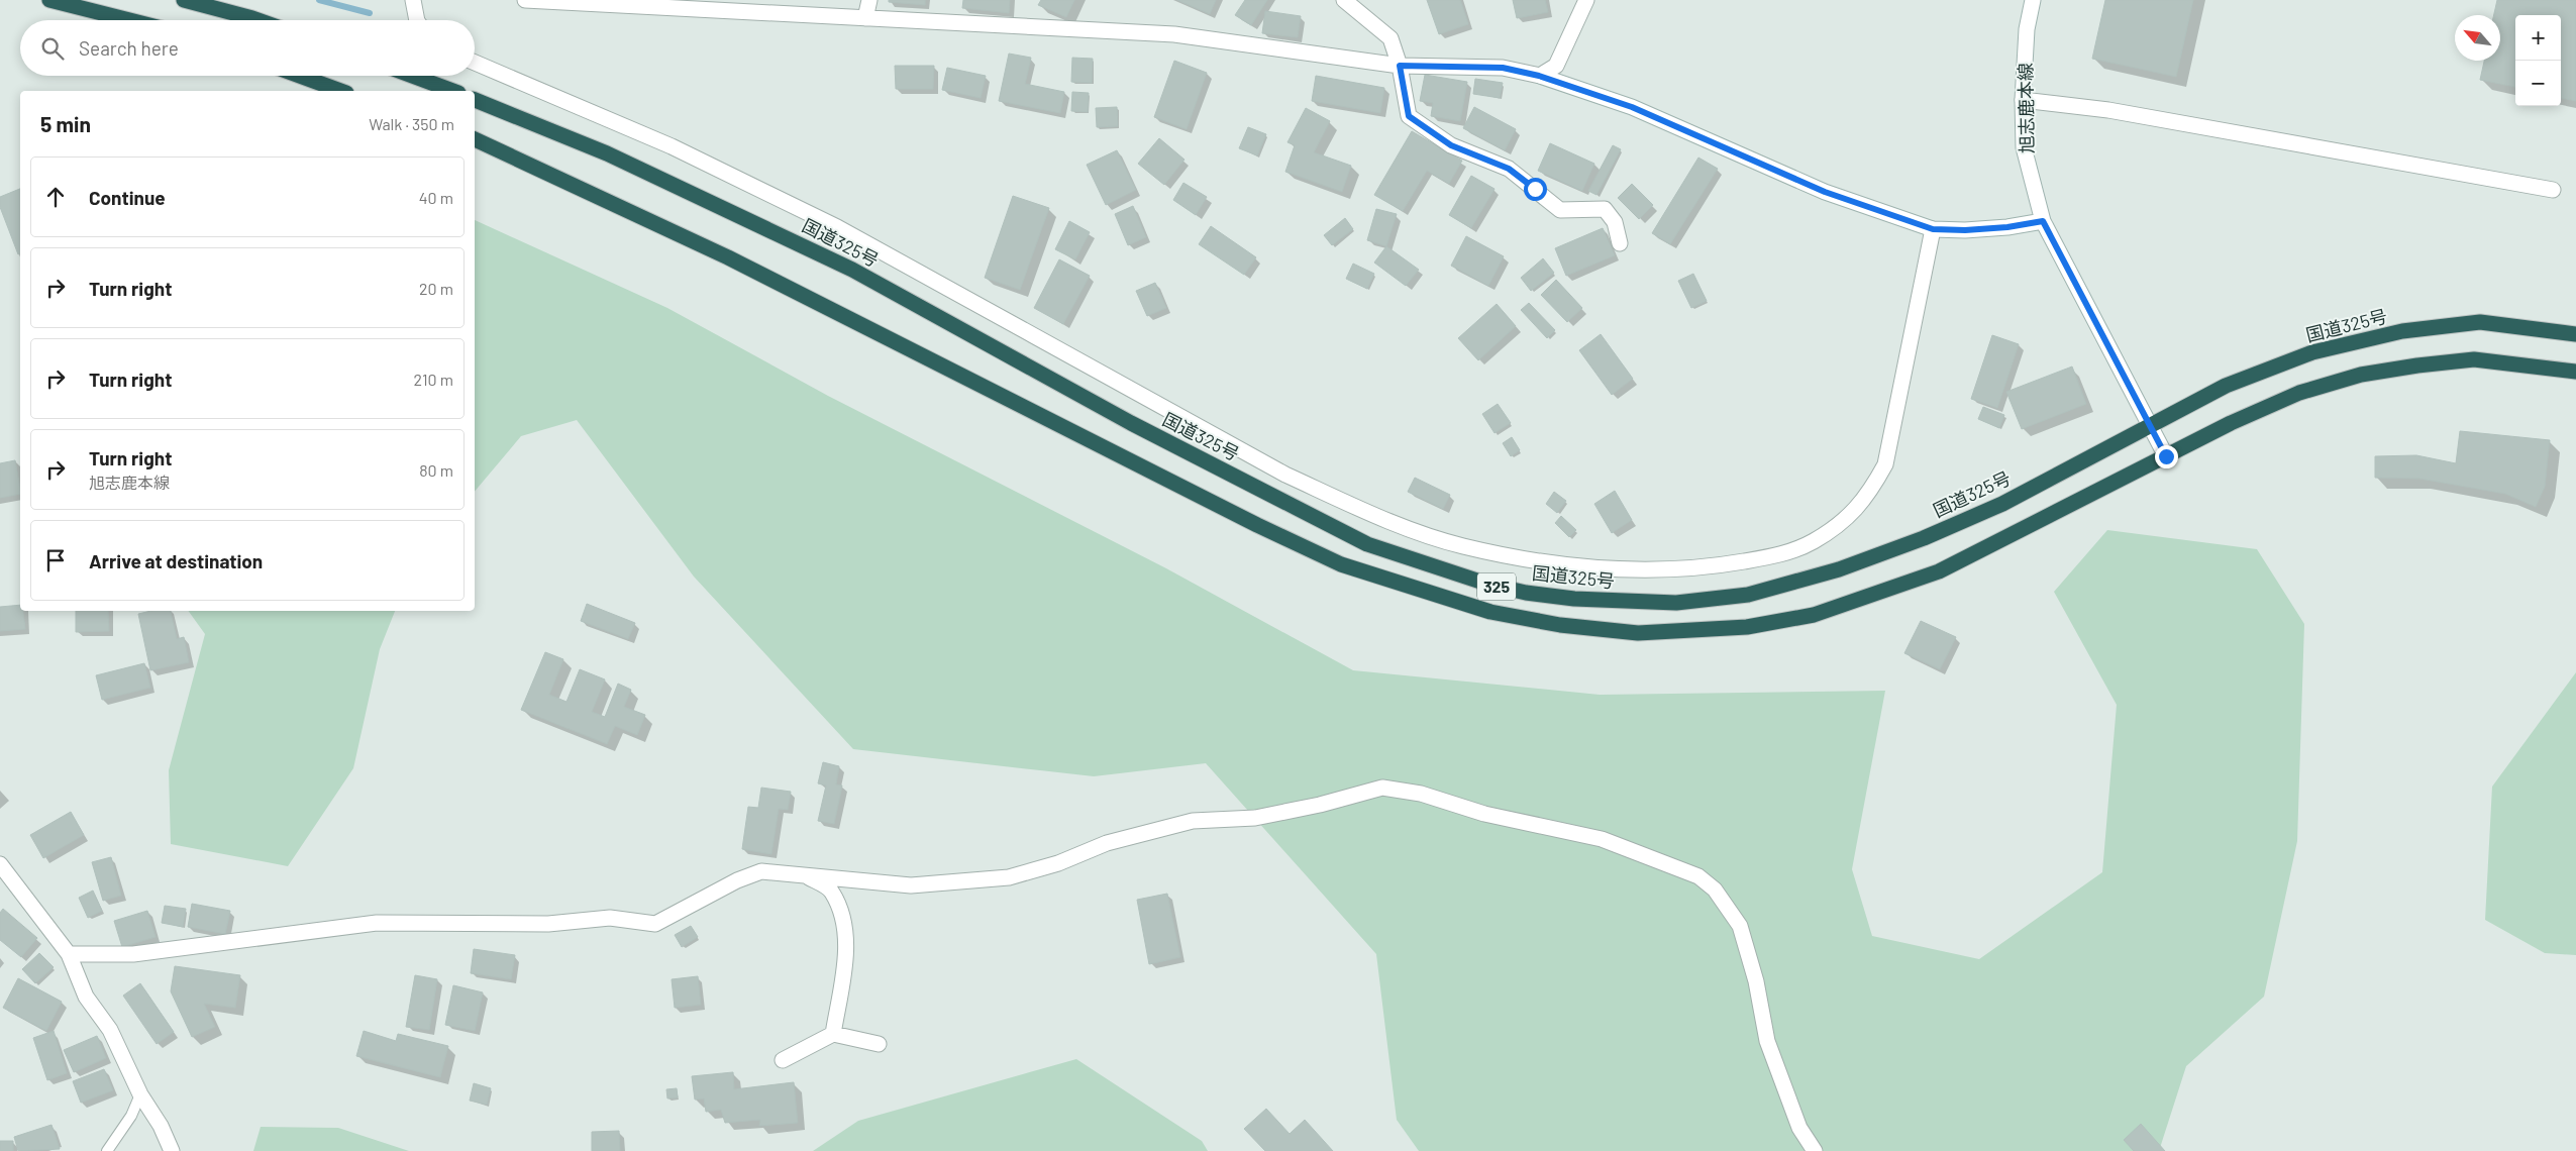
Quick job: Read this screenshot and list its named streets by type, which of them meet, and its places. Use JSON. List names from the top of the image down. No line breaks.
{"streets":{"highway":["国道325号","325"],"street":["旭志鹿本線"]},"crossings":[["旭志鹿本線","国道325号"],["旭志鹿本線","325"]],"north":"top left","page":{"map_buttons":["+","−"],"search":"Search here","heading":["5 min","Walk · 350 m"],"list":[["Continue","40 m"],["Turn right","20 m"],["Turn right","210 m"],["Turn right","旭志鹿本線","80 m"],"Arrive at destination"]}}
